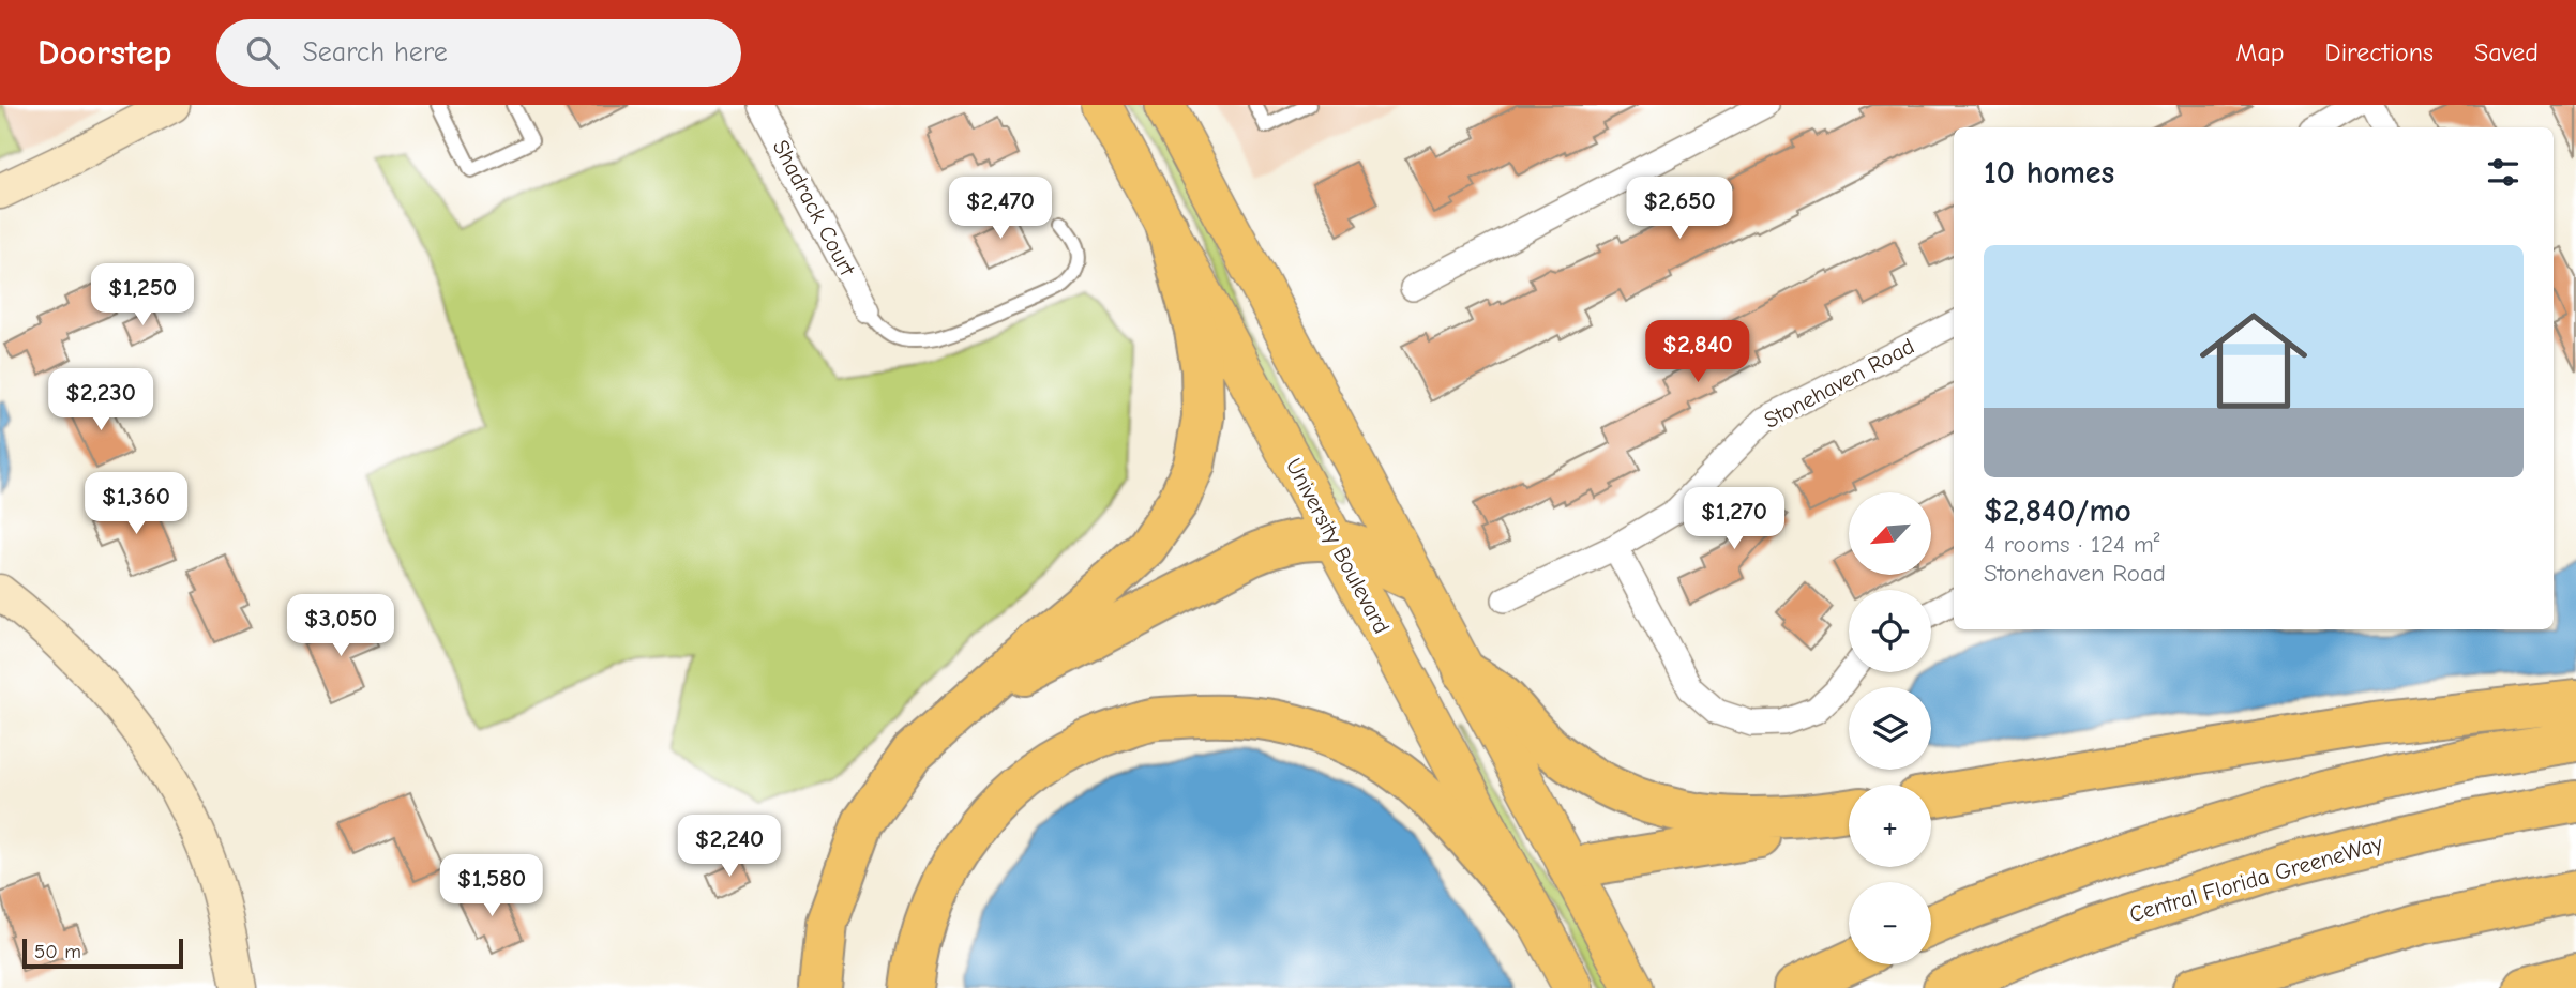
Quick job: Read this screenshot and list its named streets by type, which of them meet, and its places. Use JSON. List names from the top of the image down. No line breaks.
{"streets":{"highway":["Central Florida GreeneWay"],"main road":["University Boulevard"],"street":["Shadrack Court","Stonehaven Road"]},"scale_bar":"50 m","north":"bottom left","page":{"header":"Doorstep","search":"Search here","nav":["Map","Directions","Saved"],"heading":"10 homes","price":["$2,470","$2,650","$1,250","$2,840","$2,230","$1,360","$1,270","$3,050","$2,240","$1,580"],"list":[{"name":"$2,840/mo","note":"4 rooms · 124 m² · Stonehaven Road"}],"map_buttons":["+","−"],"scale":"50 m"}}
